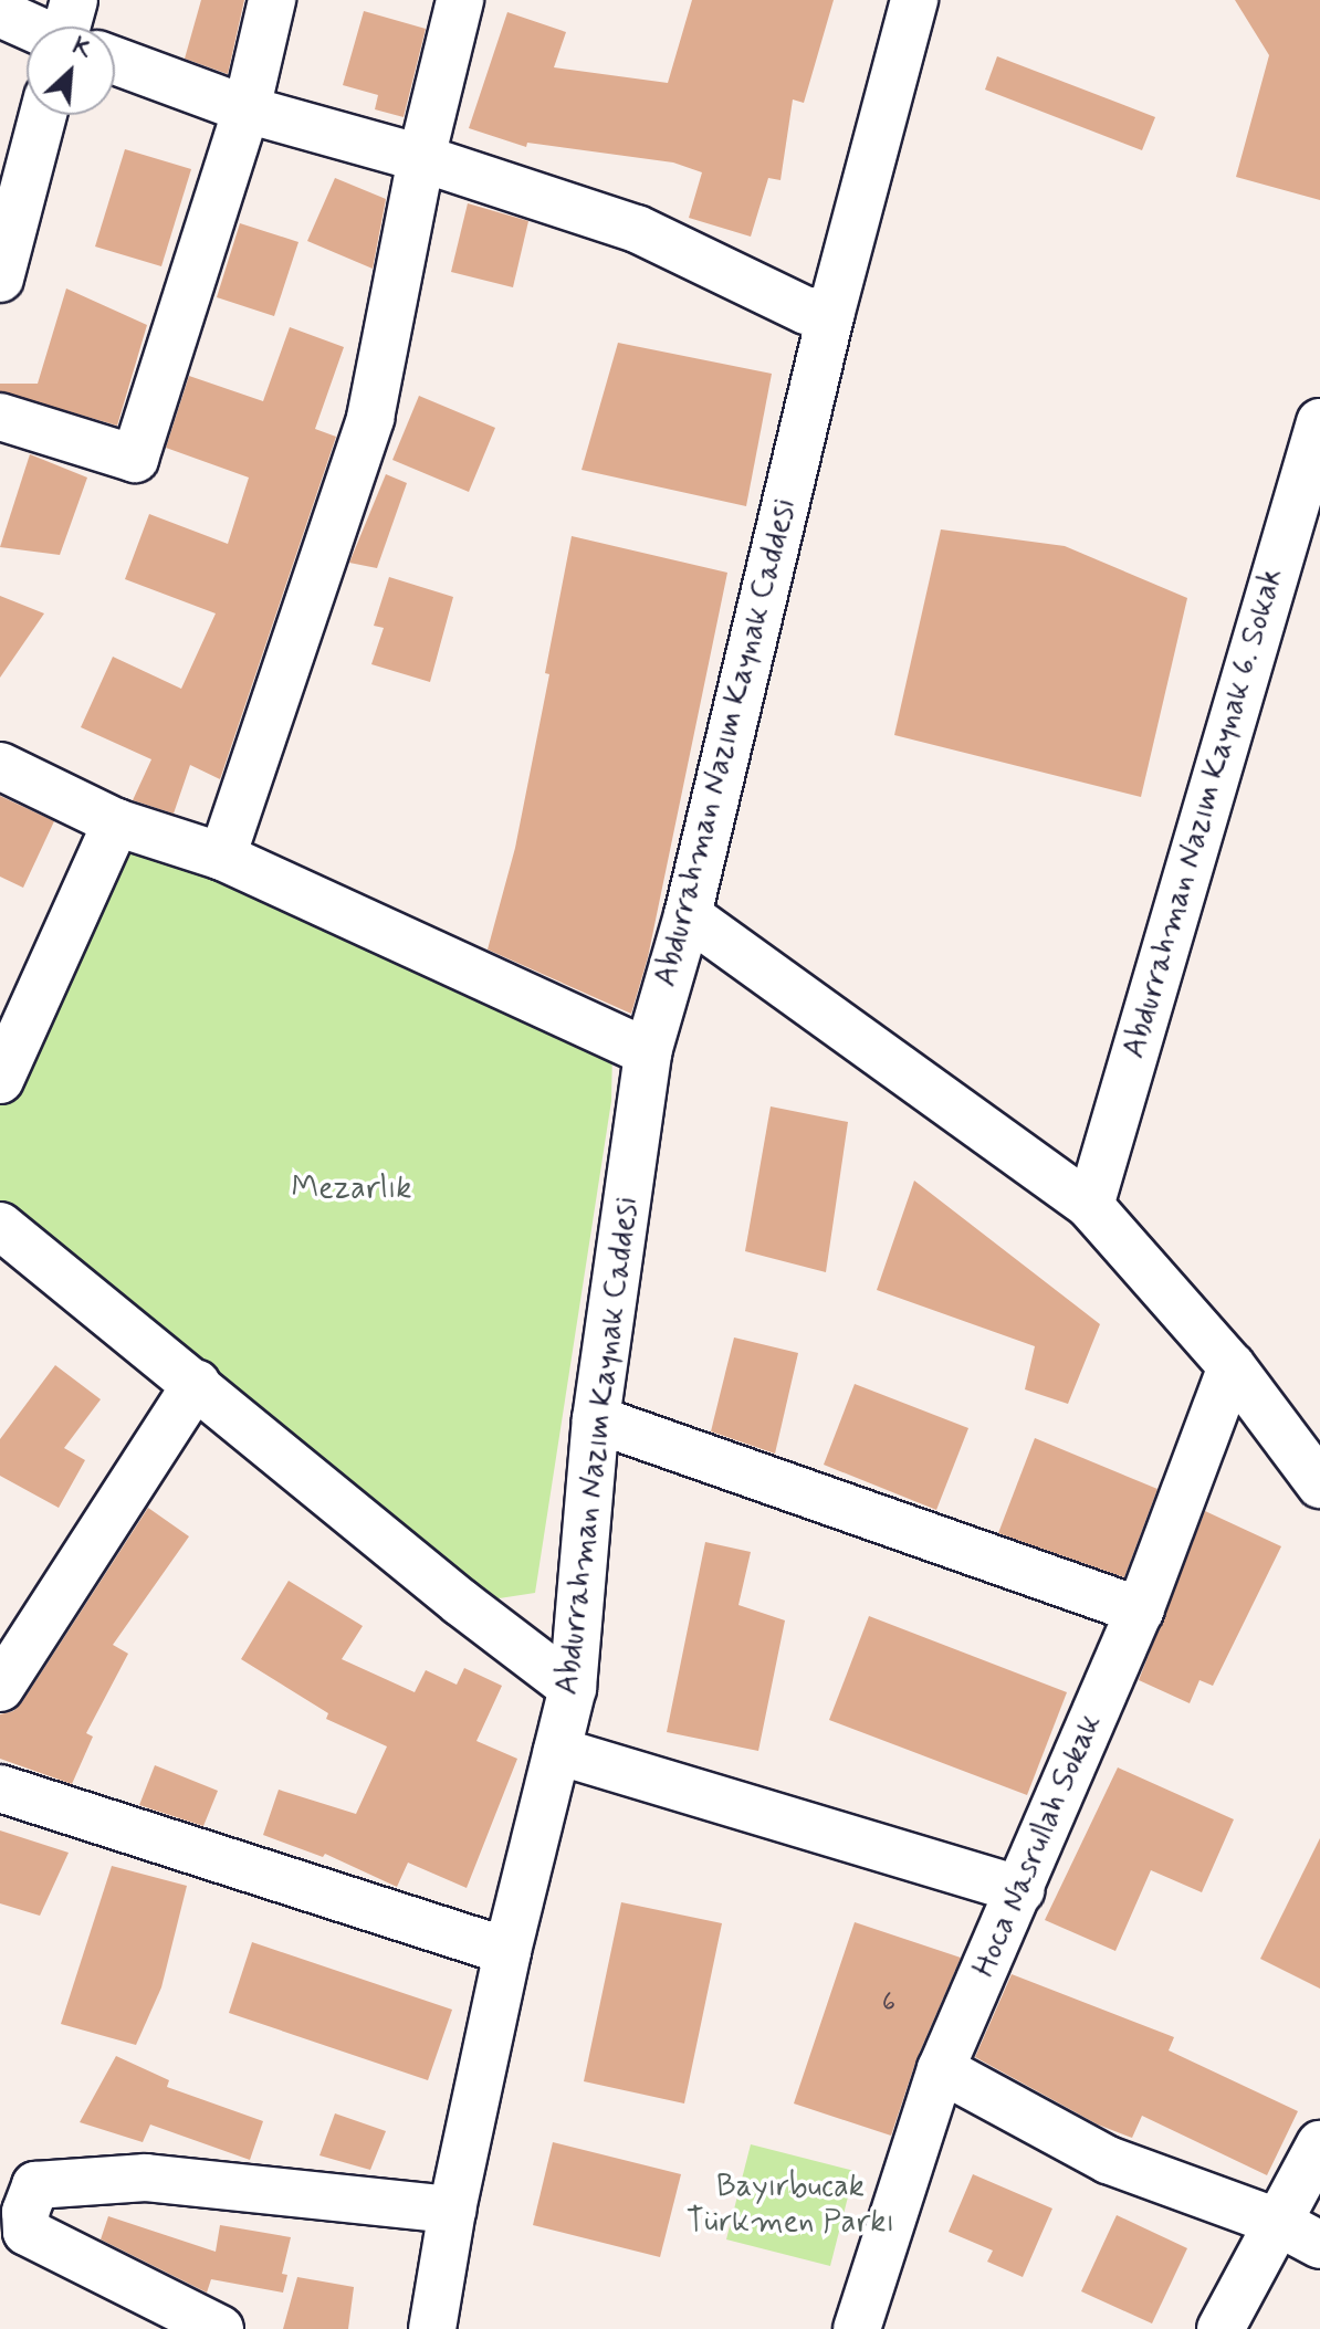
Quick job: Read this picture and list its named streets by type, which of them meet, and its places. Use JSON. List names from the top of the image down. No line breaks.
{"streets":{"street":["Abdurrahman Nazım Kaynak Caddesi","Abdurrahman Nazım Kaynak 6. Sokak","Hoca Nasrullah Sokak"]},"parks":["Mezarlık","Bayırbucak Türkmen Parkı"],"house_numbers":["6"],"north":"top right"}
